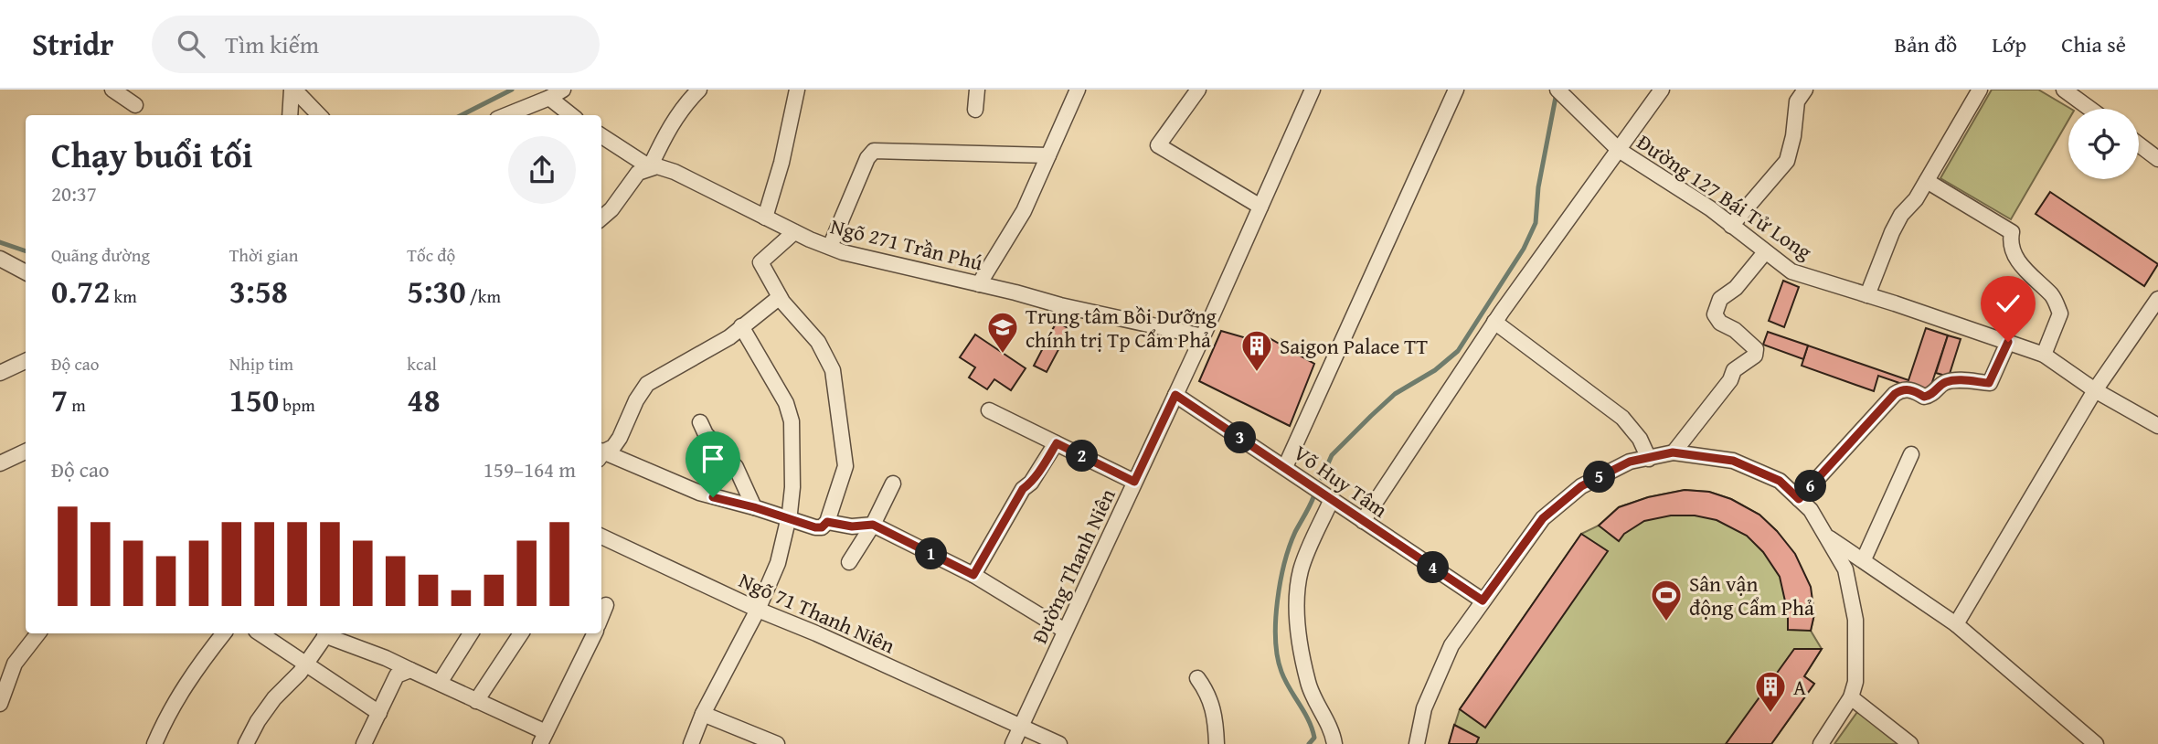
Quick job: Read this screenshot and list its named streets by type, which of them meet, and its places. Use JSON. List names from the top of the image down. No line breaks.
{"streets":{"street":["Đường 127 Bái Tử Long","Ngõ 271 Trần Phú","Võ Huy Tâm","Đường Thanh Niên","Ngõ 71 Thanh Niên"]},"crossings":[["Ngõ 271 Trần Phú","Đường Thanh Niên"],["Võ Huy Tâm","Đường Thanh Niên"],["Đường Thanh Niên","Ngõ 71 Thanh Niên"]],"places":{"school or university":["Trung tâm Bồi Dưỡng chính trị Tp Cẩm Phả"],"building":["Saigon Palace TT","A"],"sports":["Sân vận động Cẩm Phả"]},"page":{"header":"Stridr","search":"Tìm kiếm","nav":["Bản đồ","Lớp","Chia sẻ"],"heading":["Chạy buổi tối","20:37"],"stats":[["Quãng đường","0.72 km"],["Thời gian","3:58"],["Tốc độ","5:30 /km"],["Độ cao","7 m"],["Nhịp tim","150 bpm"],["kcal","48"]],"pins":["3","2","5","6","1","4"],"chart":["Độ cao","159–164 m"]}}
